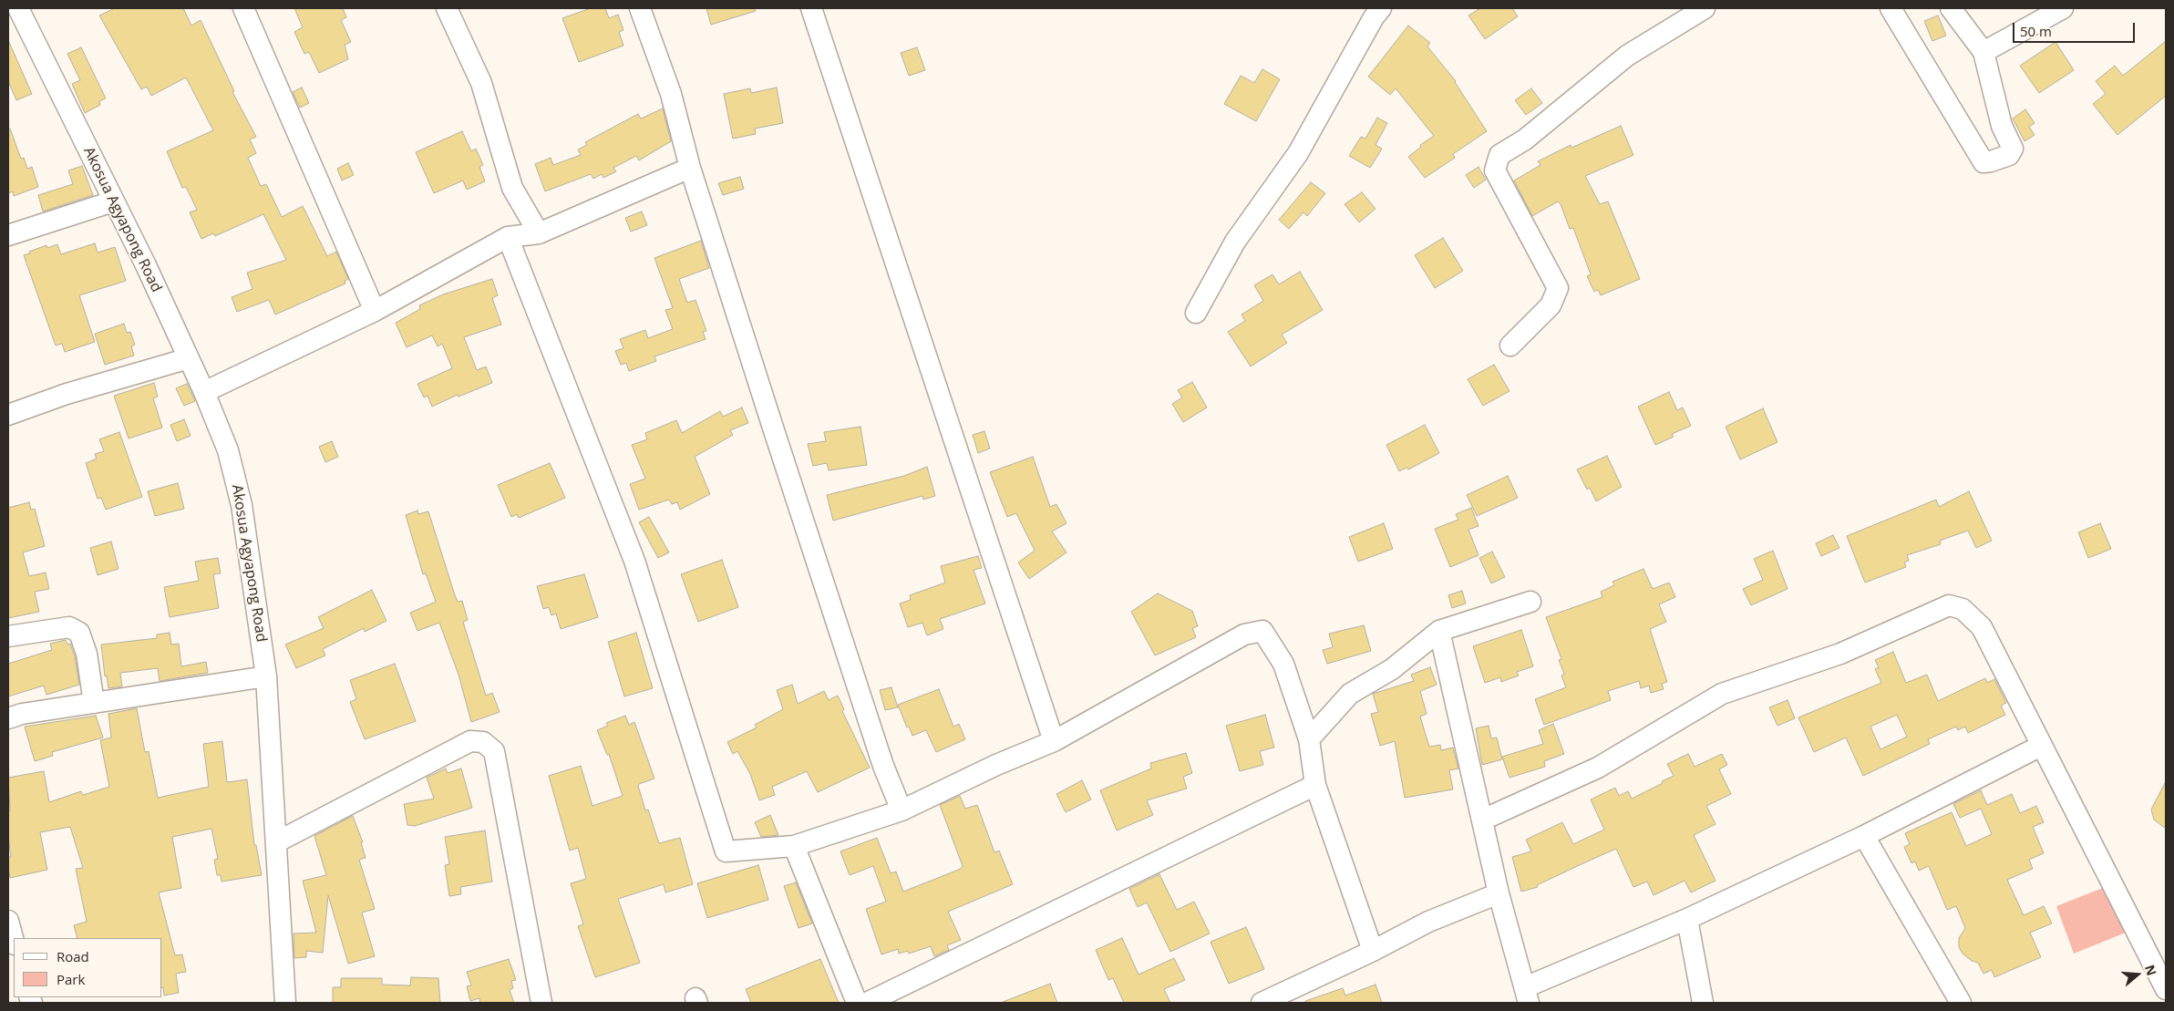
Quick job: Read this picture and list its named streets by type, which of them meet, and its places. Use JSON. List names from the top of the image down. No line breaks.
{"streets":{"street":["Akosua Agyapong Road"]},"legend":["Road","Park"],"scale_bar":"50 m","north":"right"}
